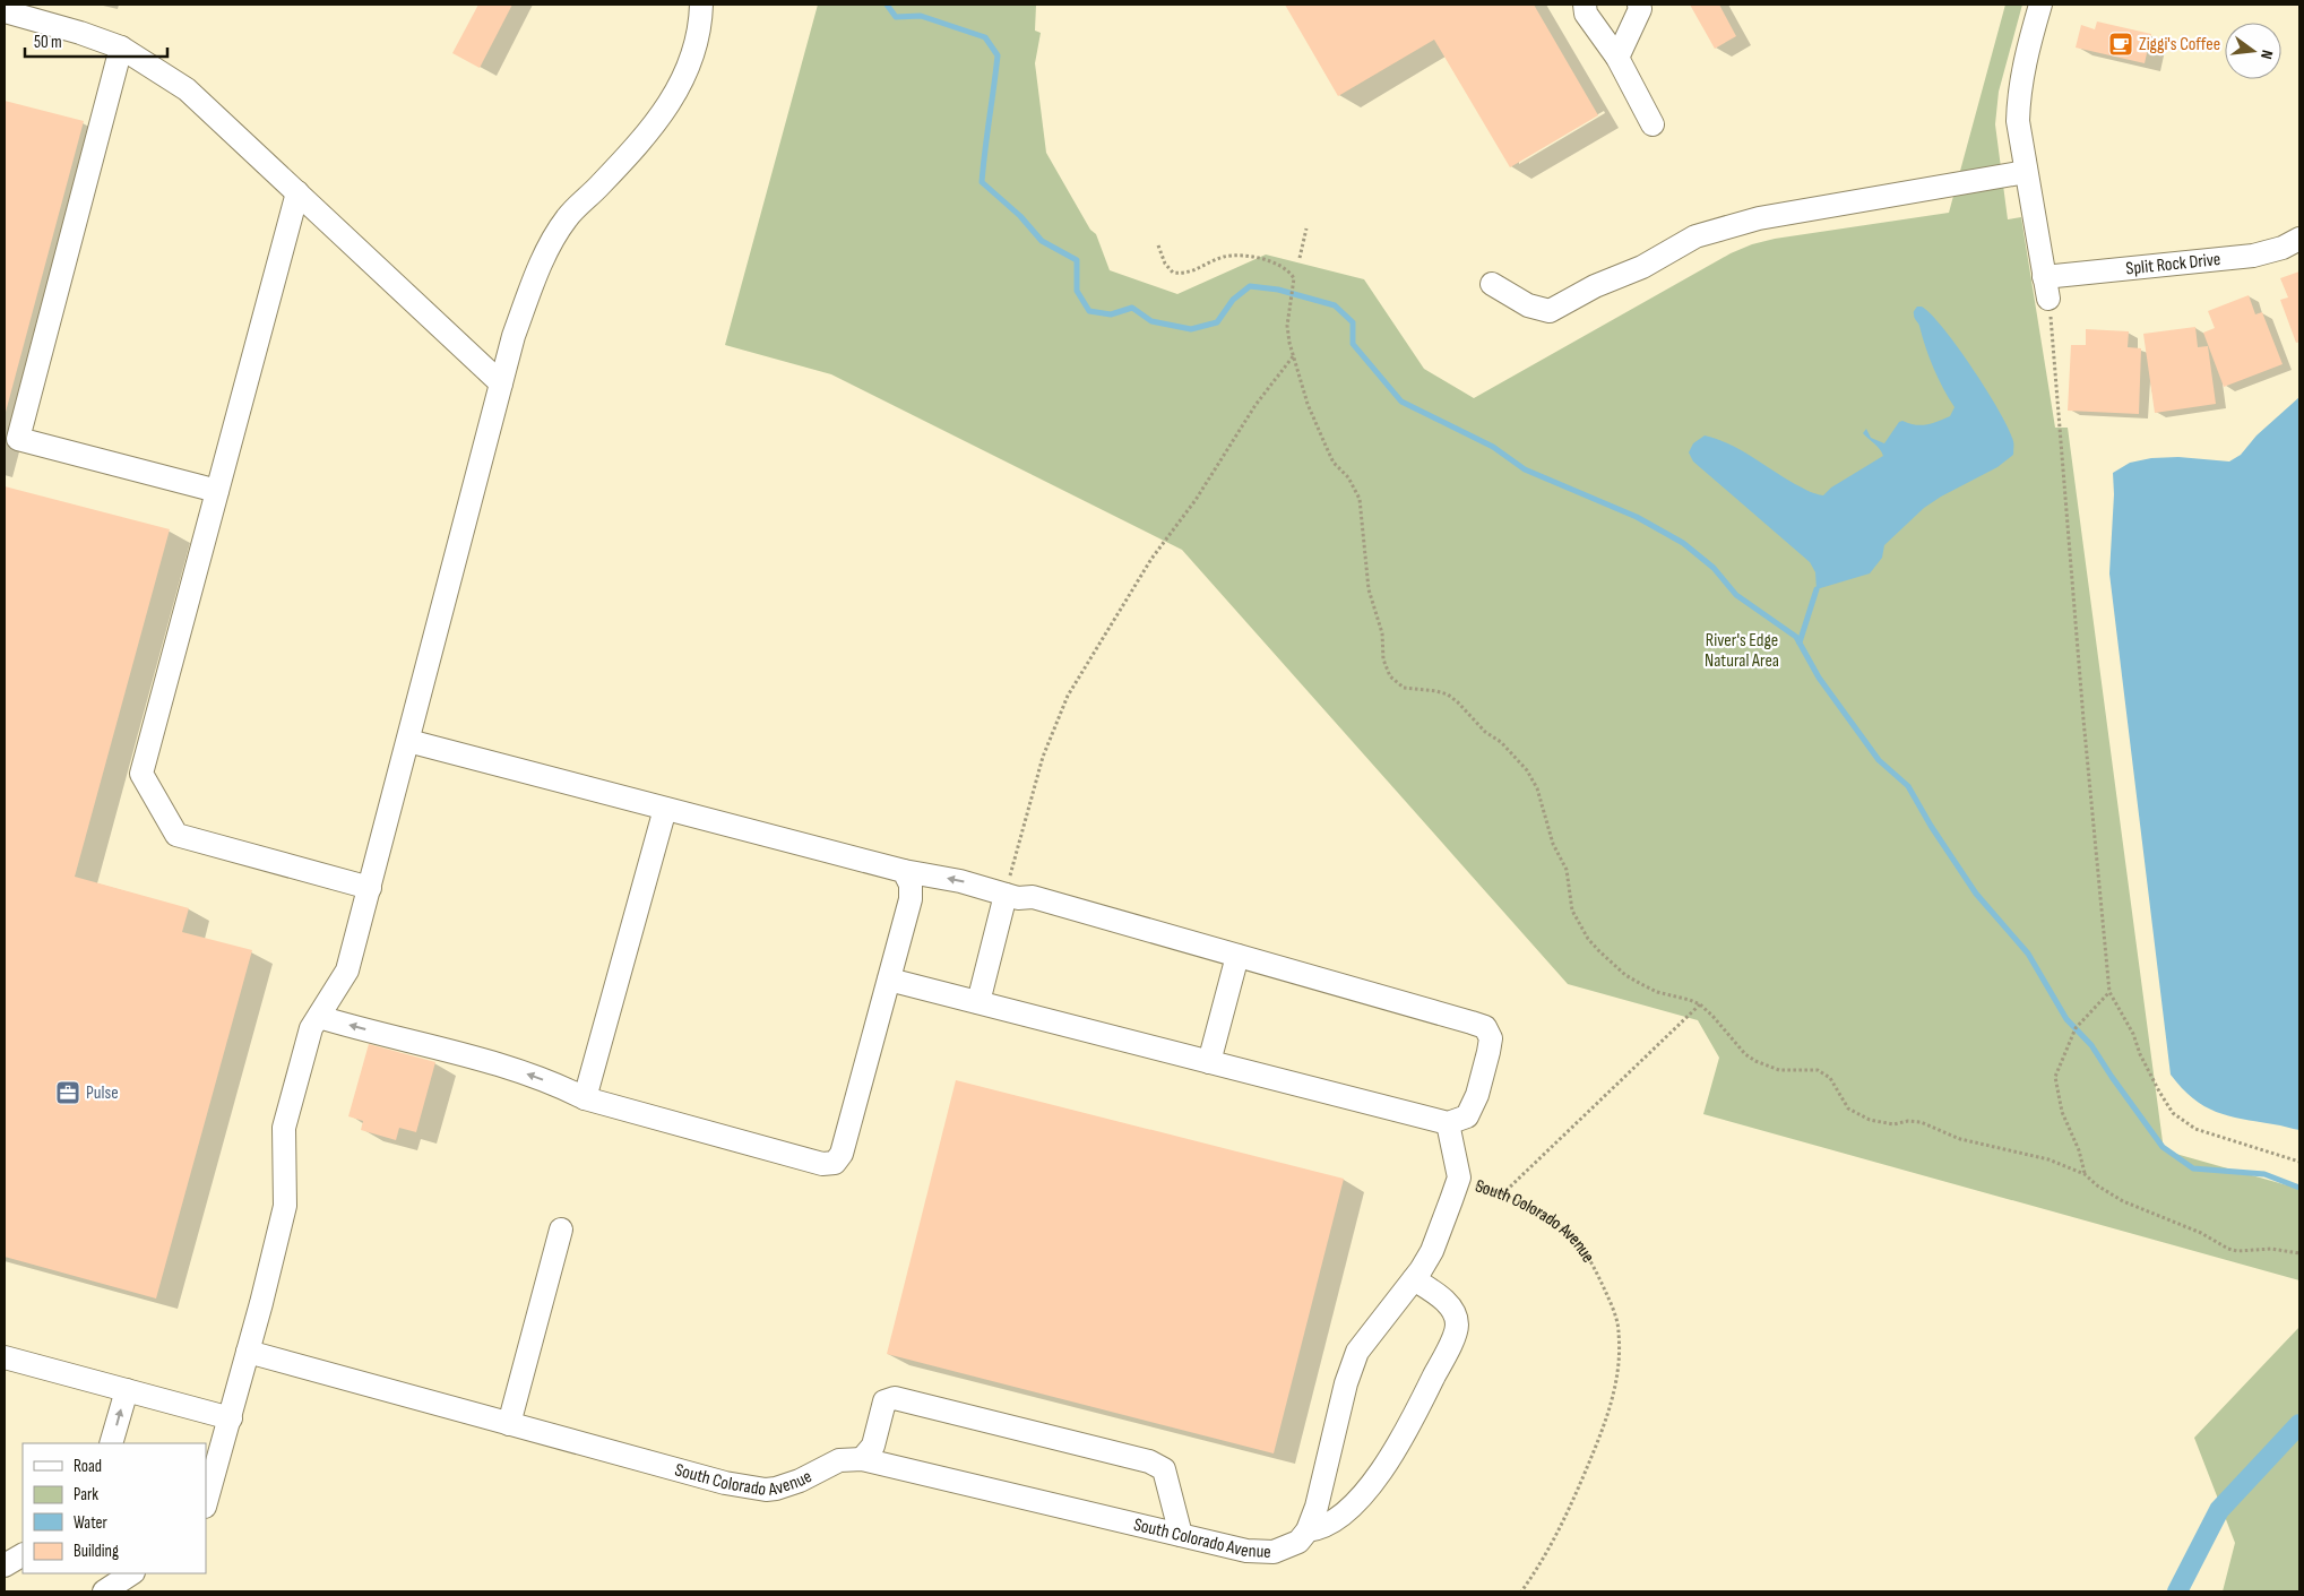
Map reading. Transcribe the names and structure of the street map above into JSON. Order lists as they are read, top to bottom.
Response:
{
  "streets": {
    "street": ["Split Rock Drive", "South Colorado Avenue"]
  },
  "parks": ["River's Edge Natural Area"],
  "places": {
    "cafe": ["Ziggi's Coffee"],
    "office": ["Pulse"]
  },
  "legend": [
    "Road",
    "Park",
    "Water",
    "Building"
  ],
  "scale_bar": "50 m",
  "north": "right"
}
